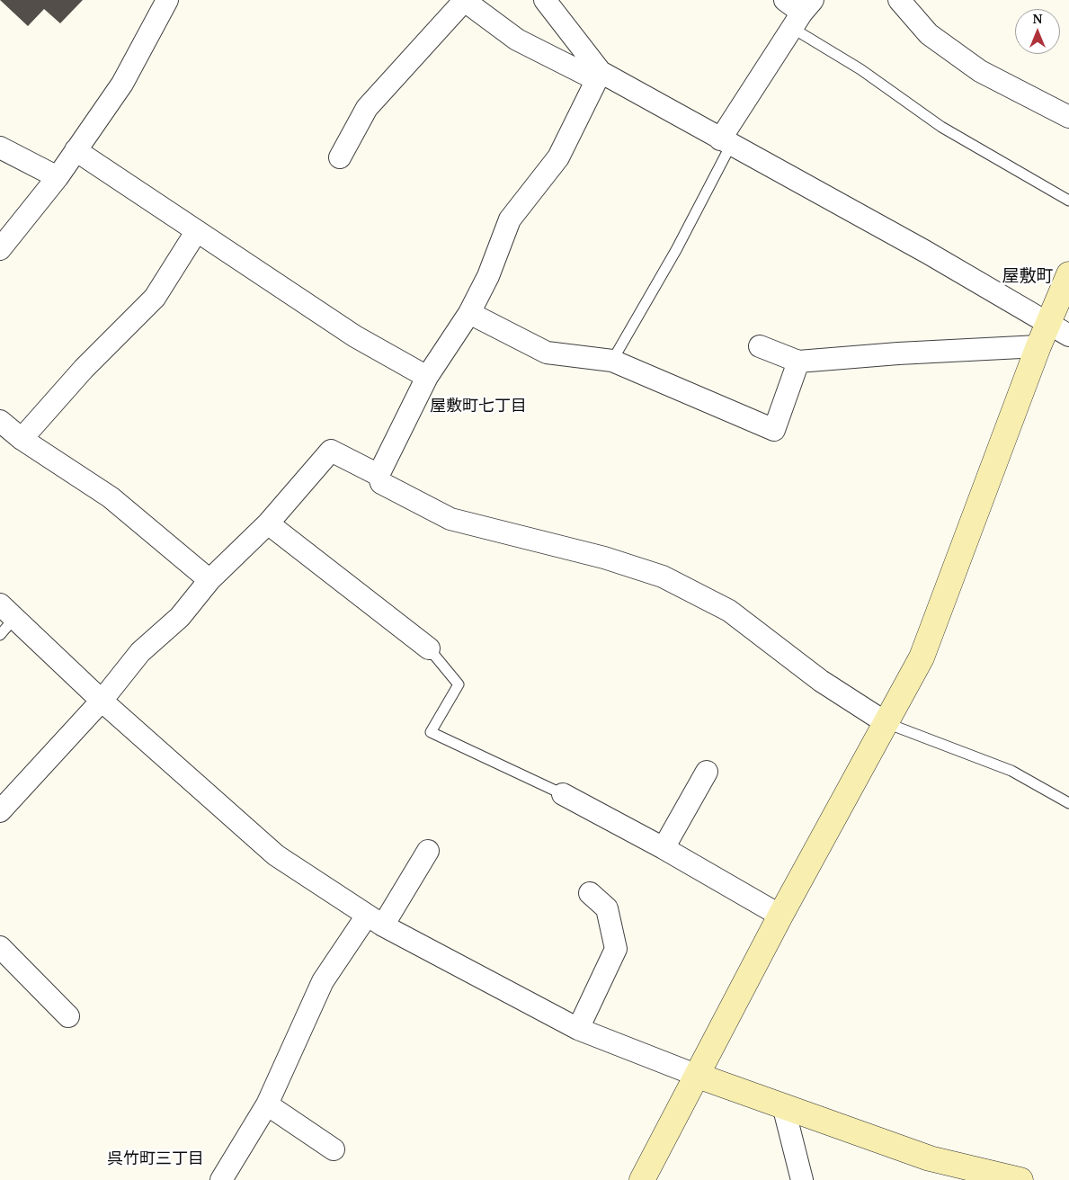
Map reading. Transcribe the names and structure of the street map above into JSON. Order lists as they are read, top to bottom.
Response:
{
  "districts": ["屋敷町", "屋敷町七丁目", "呉竹町三丁目"],
  "north": "top"
}
